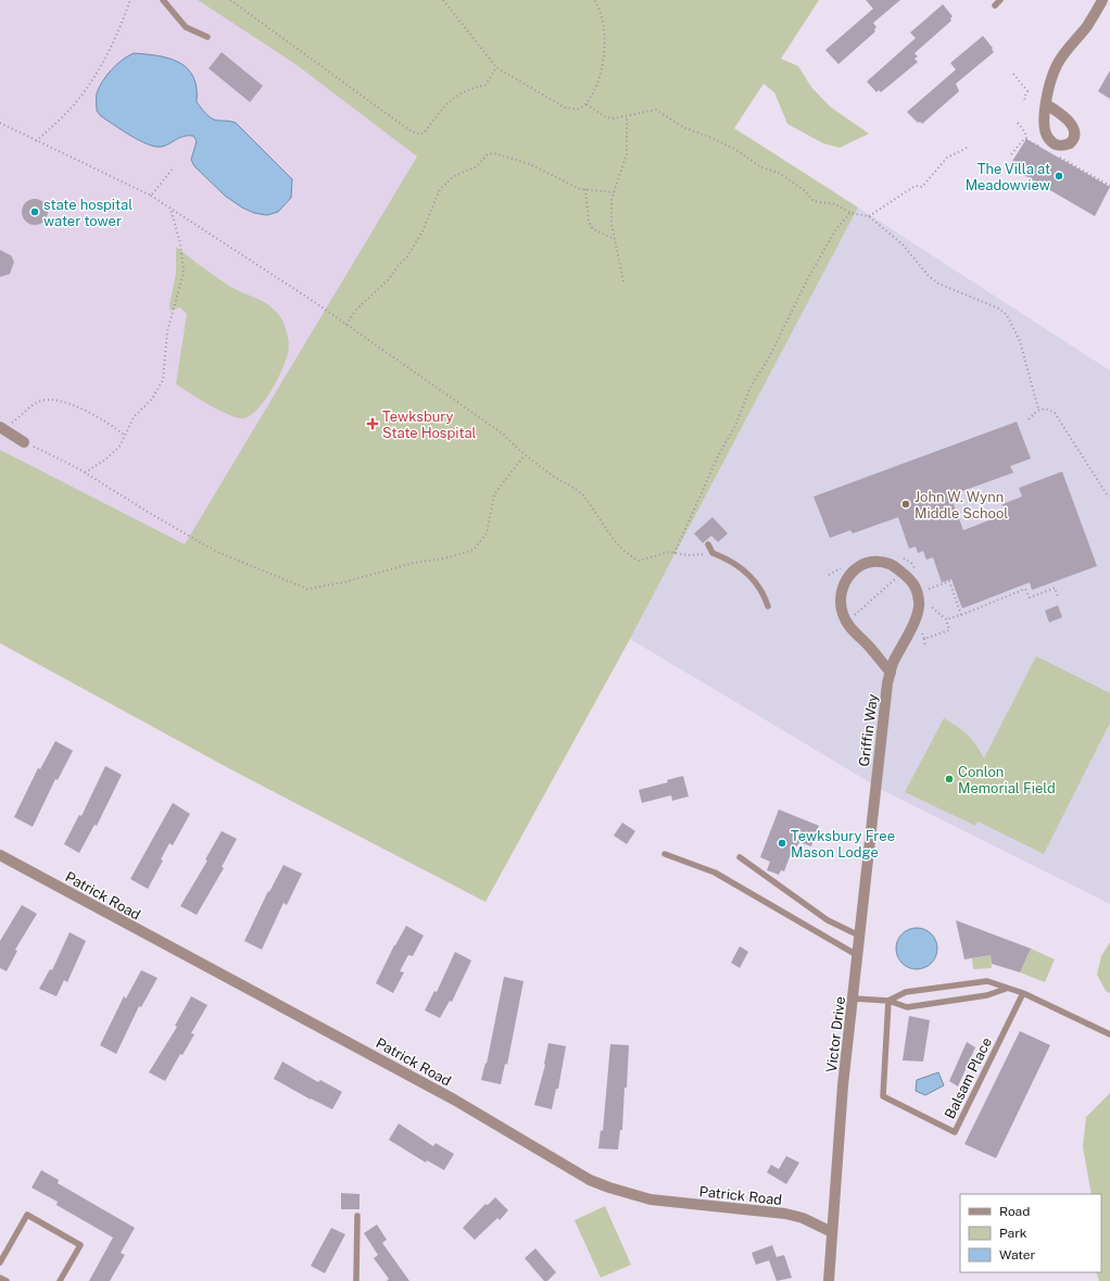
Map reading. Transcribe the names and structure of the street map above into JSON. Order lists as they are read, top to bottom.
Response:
{
  "streets": {
    "street": ["Griffin Way", "Patrick Road", "Victor Drive"],
    "lane": ["Balsam Place"]
  },
  "crossings": [
    ["Griffin Way", "Victor Drive"],
    ["Patrick Road", "Victor Drive"]
  ],
  "places": {
    "other": [
      "The Villa at Meadowview",
      "state hospital water tower",
      "John W. Wynn Middle School",
      "Conlon Memorial Field",
      "Tewksbury Free Mason Lodge"
    ],
    "health": ["Tewksbury State Hospital"]
  },
  "legend": ["Road", "Park", "Water"]
}
